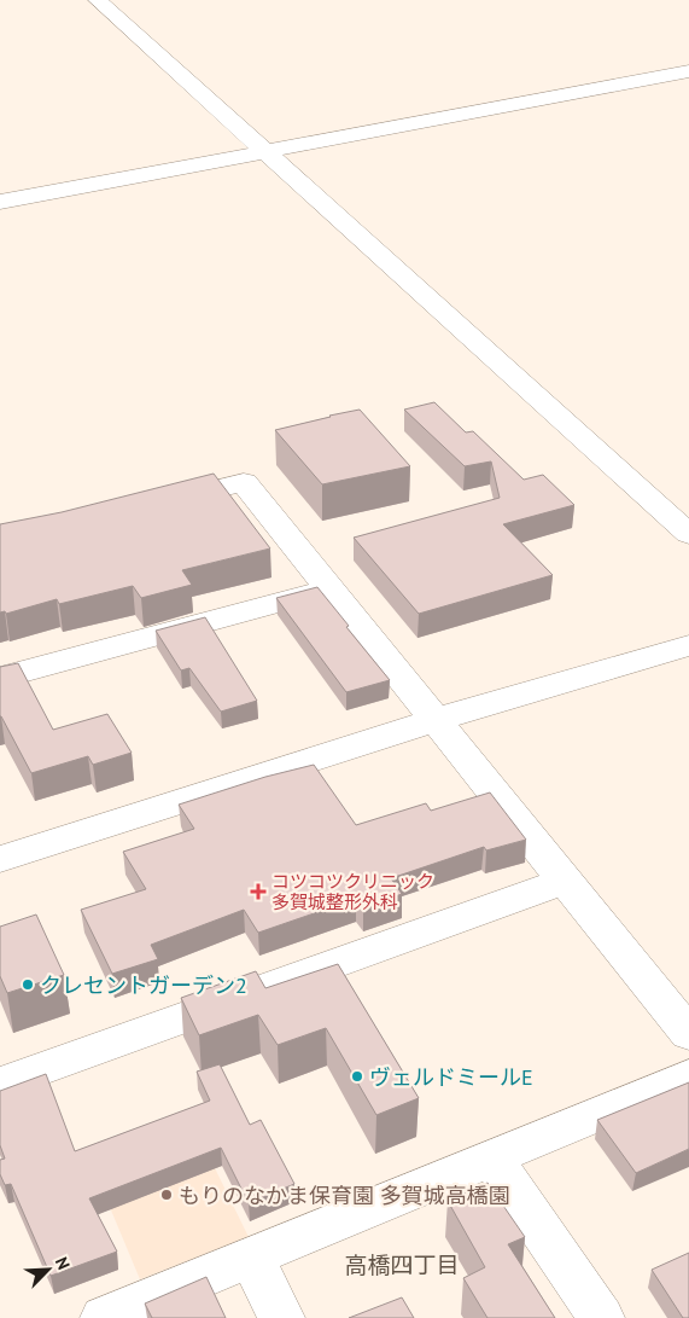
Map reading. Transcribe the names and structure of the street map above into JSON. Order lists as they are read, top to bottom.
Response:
{
  "districts": ["高橋四丁目"],
  "places": {
    "health": ["コツコツクリニック 多賀城整形外科"],
    "other": ["クレセントガーデン2", "ヴェルドミールE", "もりのなかま保育園 多賀城高橋園"]
  },
  "north": "top right"
}
